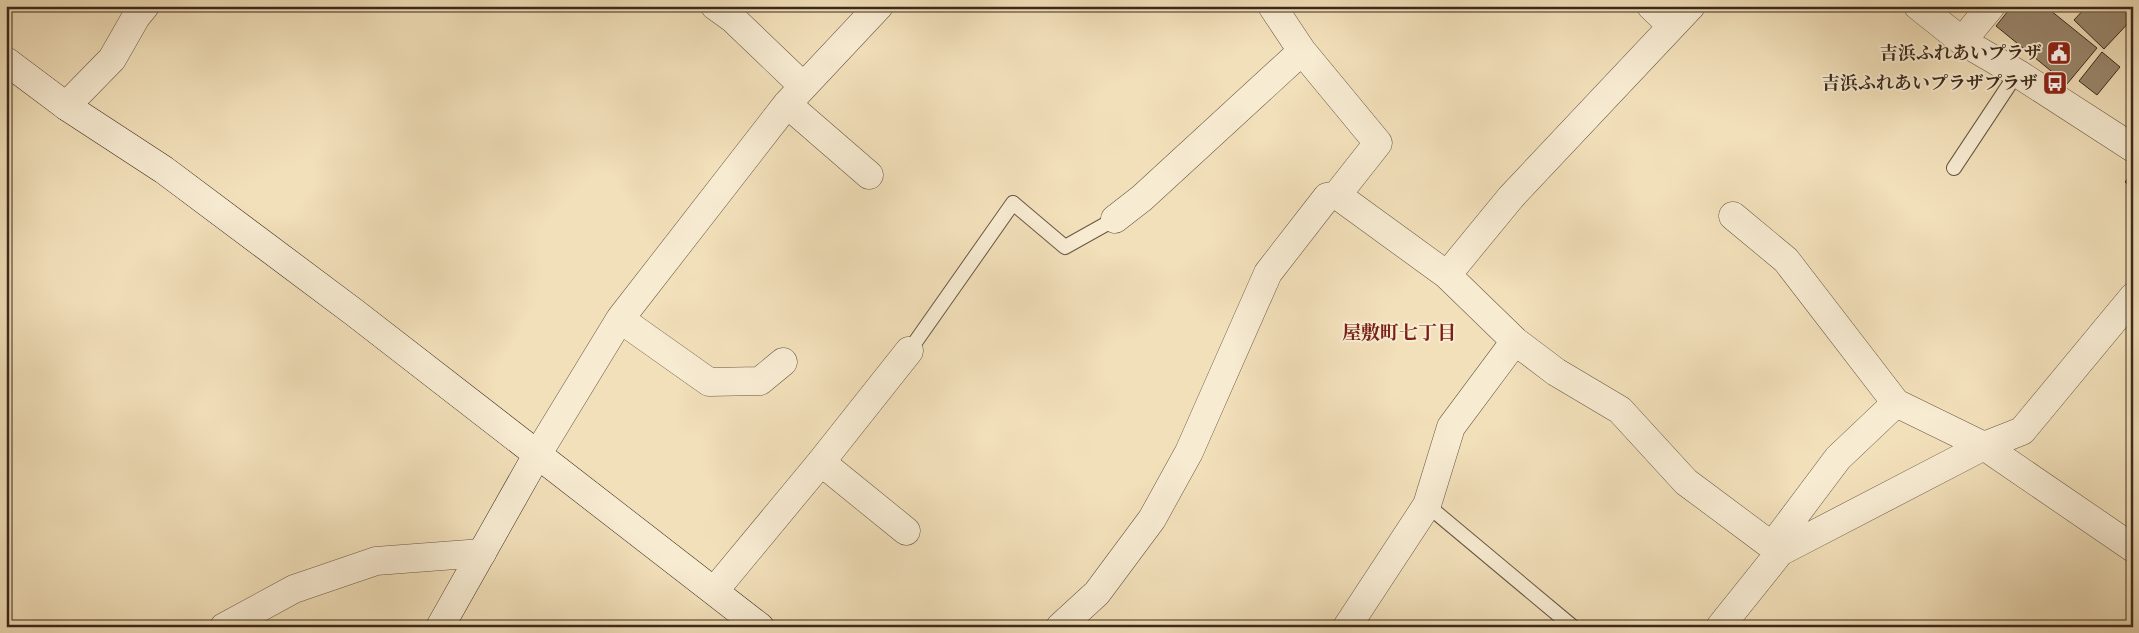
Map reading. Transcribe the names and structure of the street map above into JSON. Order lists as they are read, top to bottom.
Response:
{
  "districts": ["屋敷町七丁目"],
  "places": {
    "public building": ["吉浜ふれあいプラザ"],
    "bus stop": ["吉浜ふれあいプラザプラザ"]
  }
}
